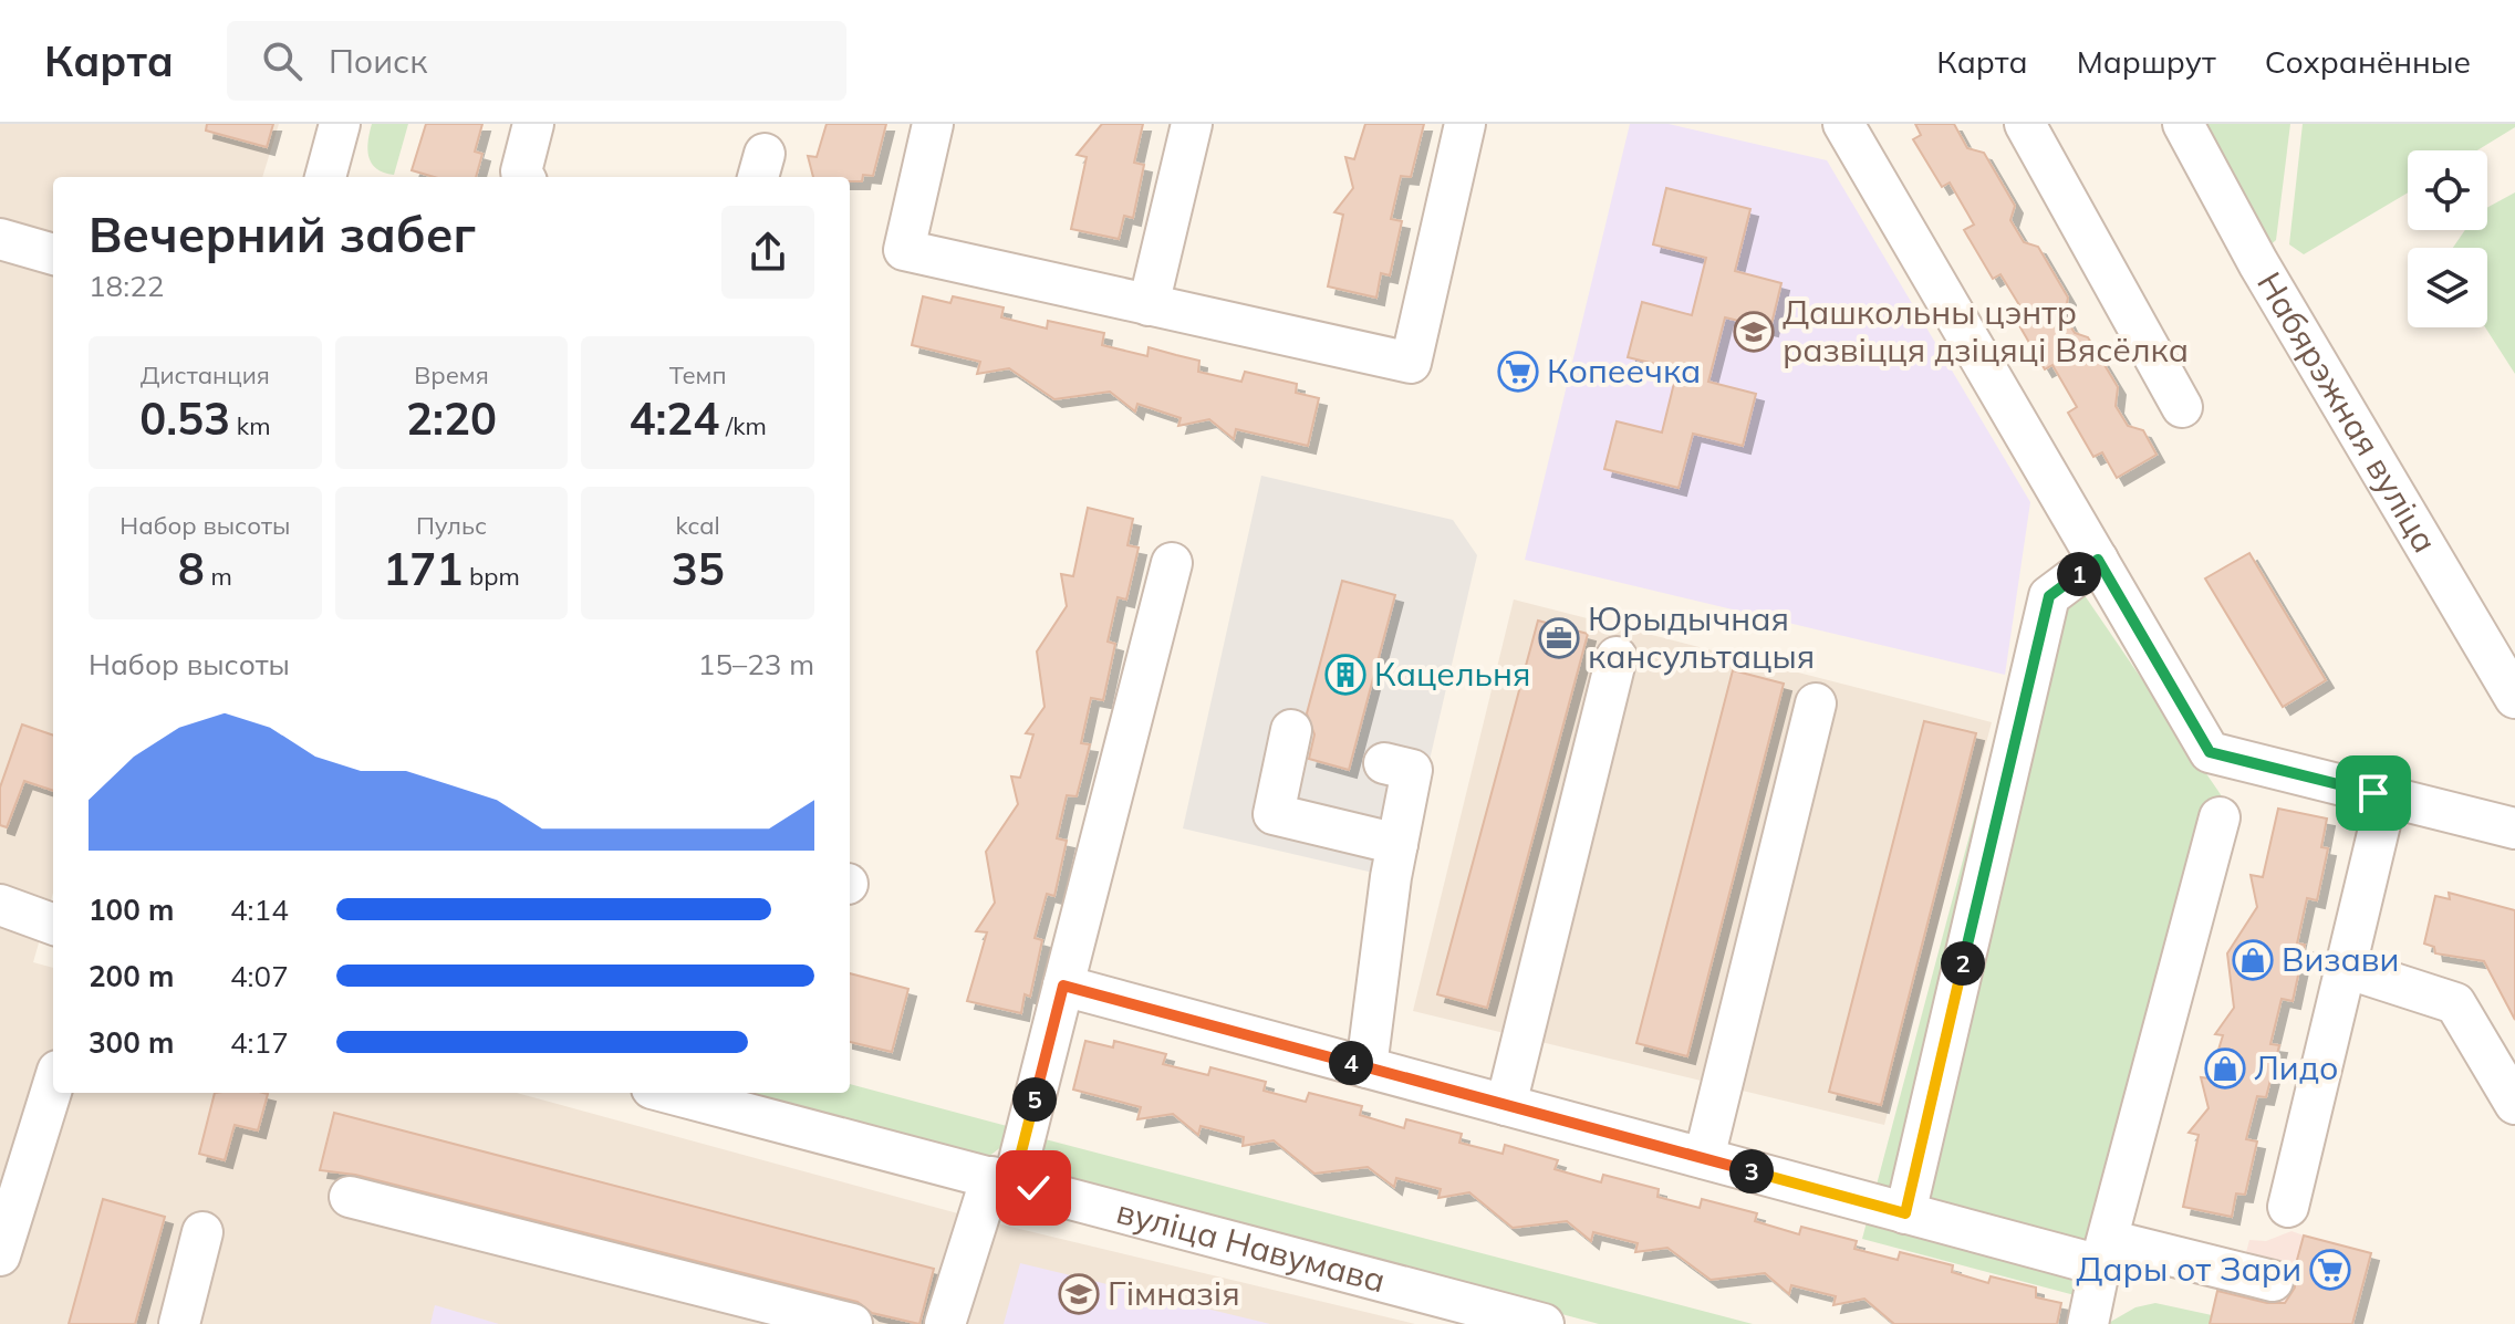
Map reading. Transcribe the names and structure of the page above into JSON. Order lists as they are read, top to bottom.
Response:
{
  "streets": {
    "street": ["Набярэжная вуліца", "вуліца Навумава"]
  },
  "places": {
    "school or university": ["Дашкольны цэнтр развіцця дзіцяці Вясёлка", "Гімназія"],
    "supermarket": ["Копеечка", "Дары от Зари"],
    "office": ["Юрыдычная кансультацыя"],
    "building": ["Кацельня"],
    "shop": ["Визави", "Лидо"]
  },
  "page": {
    "header": "Карта",
    "search": "Поиск",
    "nav": ["Карта", "Маршрут", "Сохранённые"],
    "heading": ["Вечерний забег", "18:22"],
    "stats": [
      ["Дистанция", "0.53 km"],
      ["Время", "2:20"],
      ["Темп", "4:24 /km"],
      ["Набор высоты", "8 m"],
      ["Пульс", "171 bpm"],
      ["kcal", "35"]
    ],
    "pins": [
      "1",
      "2",
      "4",
      "5",
      "3"
    ],
    "chart": ["Набор высоты", "15–23 m"],
    "list": [
      {
        "name": "100 m",
        "note": "4:14"
      },
      {
        "name": "200 m",
        "note": "4:07"
      },
      {
        "name": "300 m",
        "note": "4:17"
      }
    ]
  }
}
